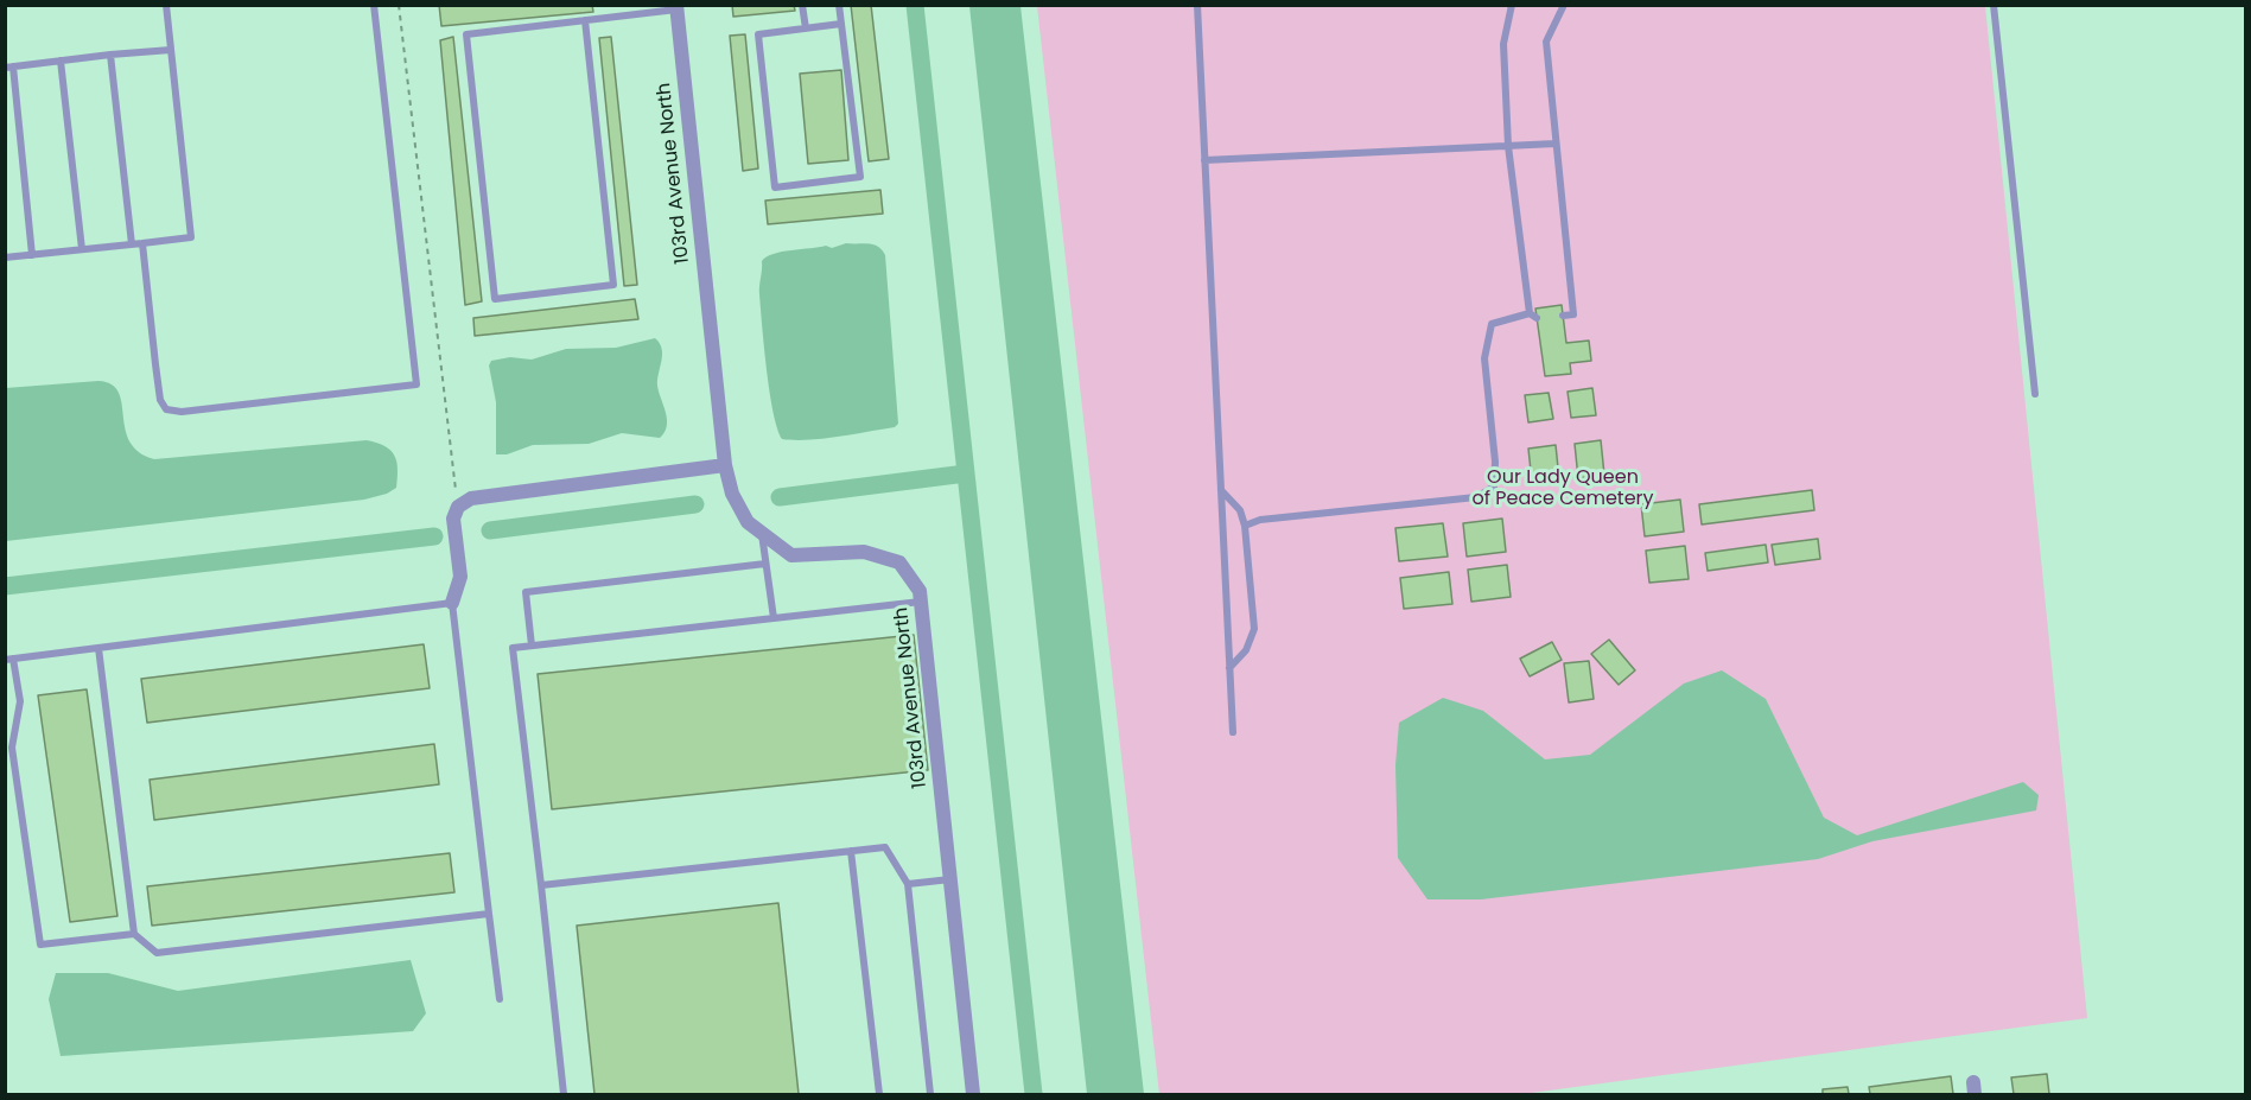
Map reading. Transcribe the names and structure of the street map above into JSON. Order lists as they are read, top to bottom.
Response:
{
  "streets": {
    "street": ["103rd Avenue North"]
  },
  "parks": ["Our Lady Queen of Peace Cemetery"]
}
